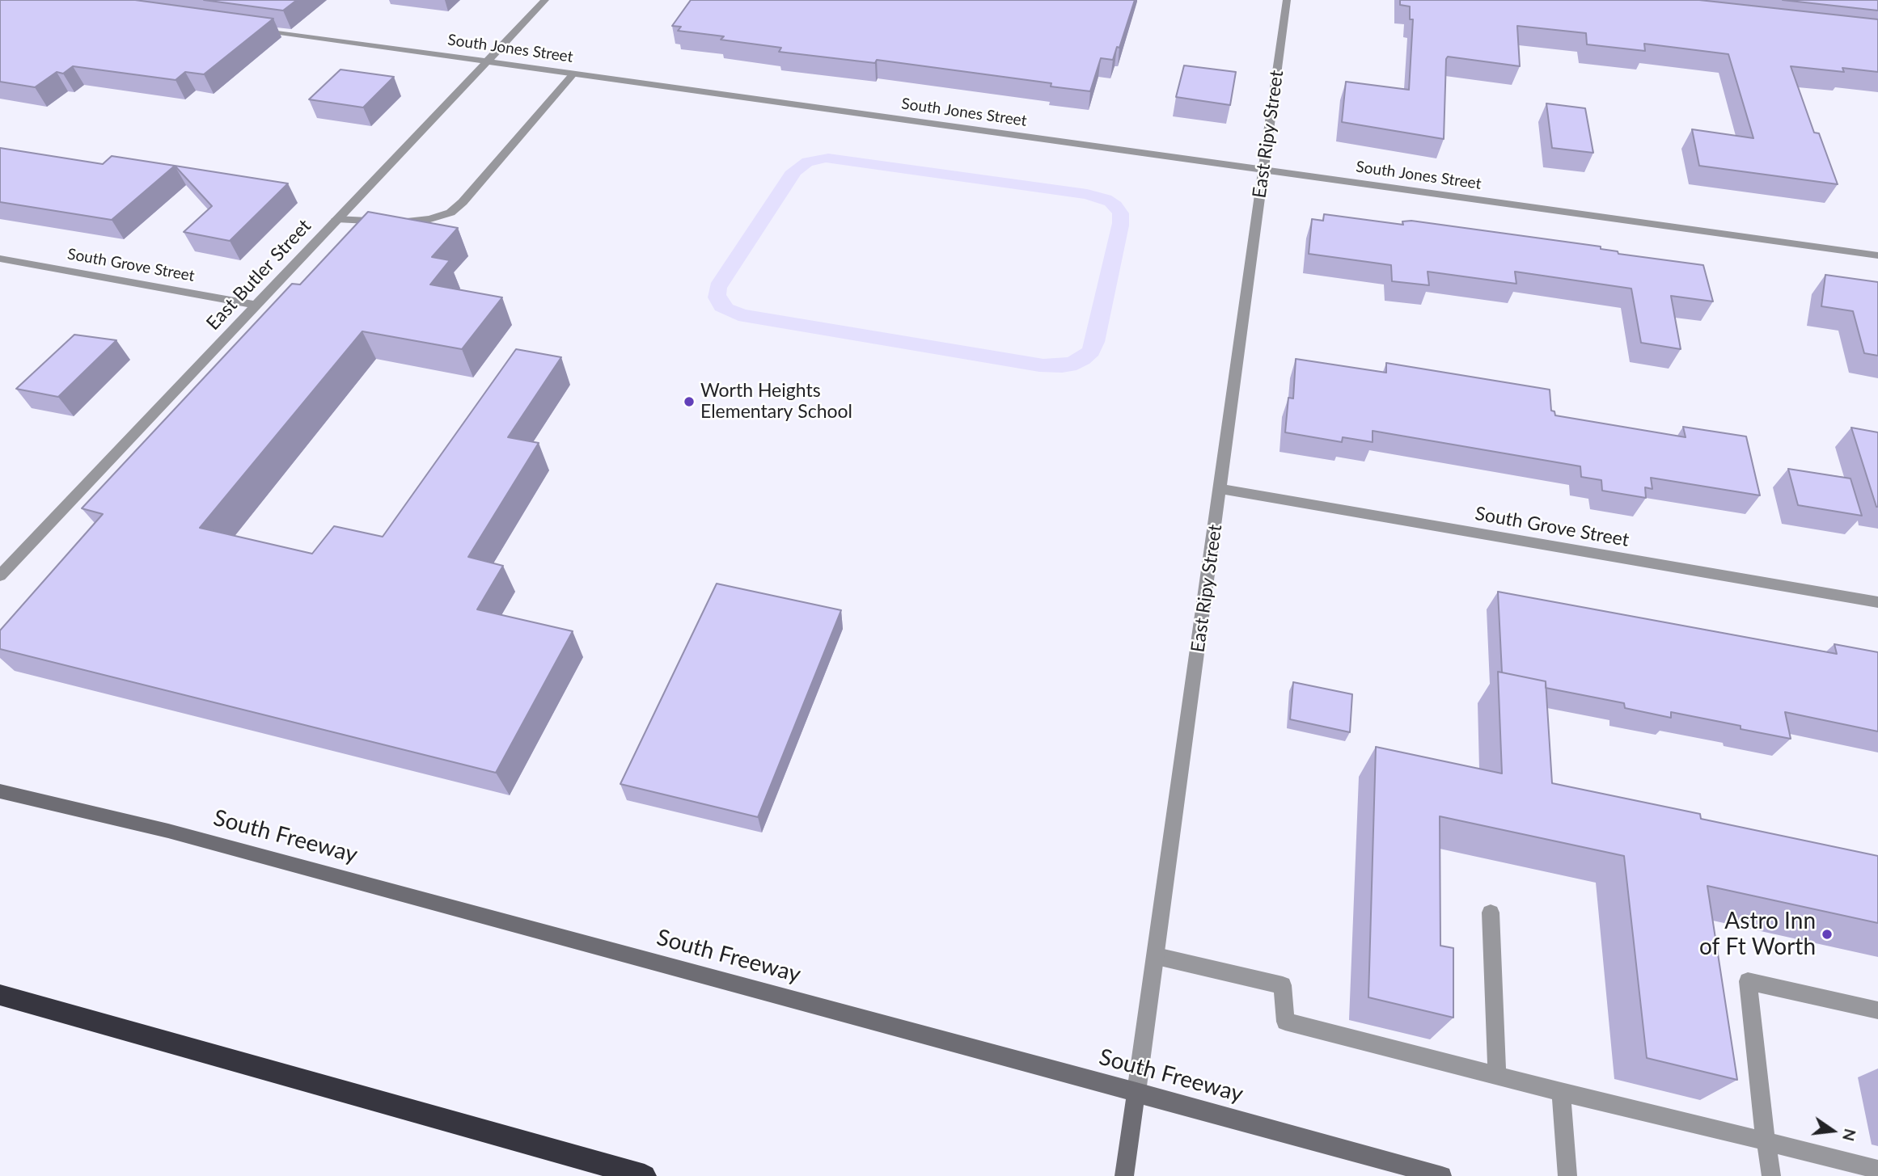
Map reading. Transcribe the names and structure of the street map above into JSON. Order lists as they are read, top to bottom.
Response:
{
  "streets": {
    "main road": ["East Ripy Street", "South Freeway"],
    "street": ["South Jones Street", "South Grove Street", "East Butler Street"]
  },
  "crossings": [
    ["South Jones Street", "East Ripy Street"],
    ["South Jones Street", "East Butler Street"],
    ["East Ripy Street", "South Grove Street"],
    ["East Ripy Street", "South Freeway"],
    ["South Grove Street", "East Butler Street"]
  ],
  "places": ["Worth Heights Elementary School", "Astro Inn of Ft Worth"],
  "north": "right"
}
